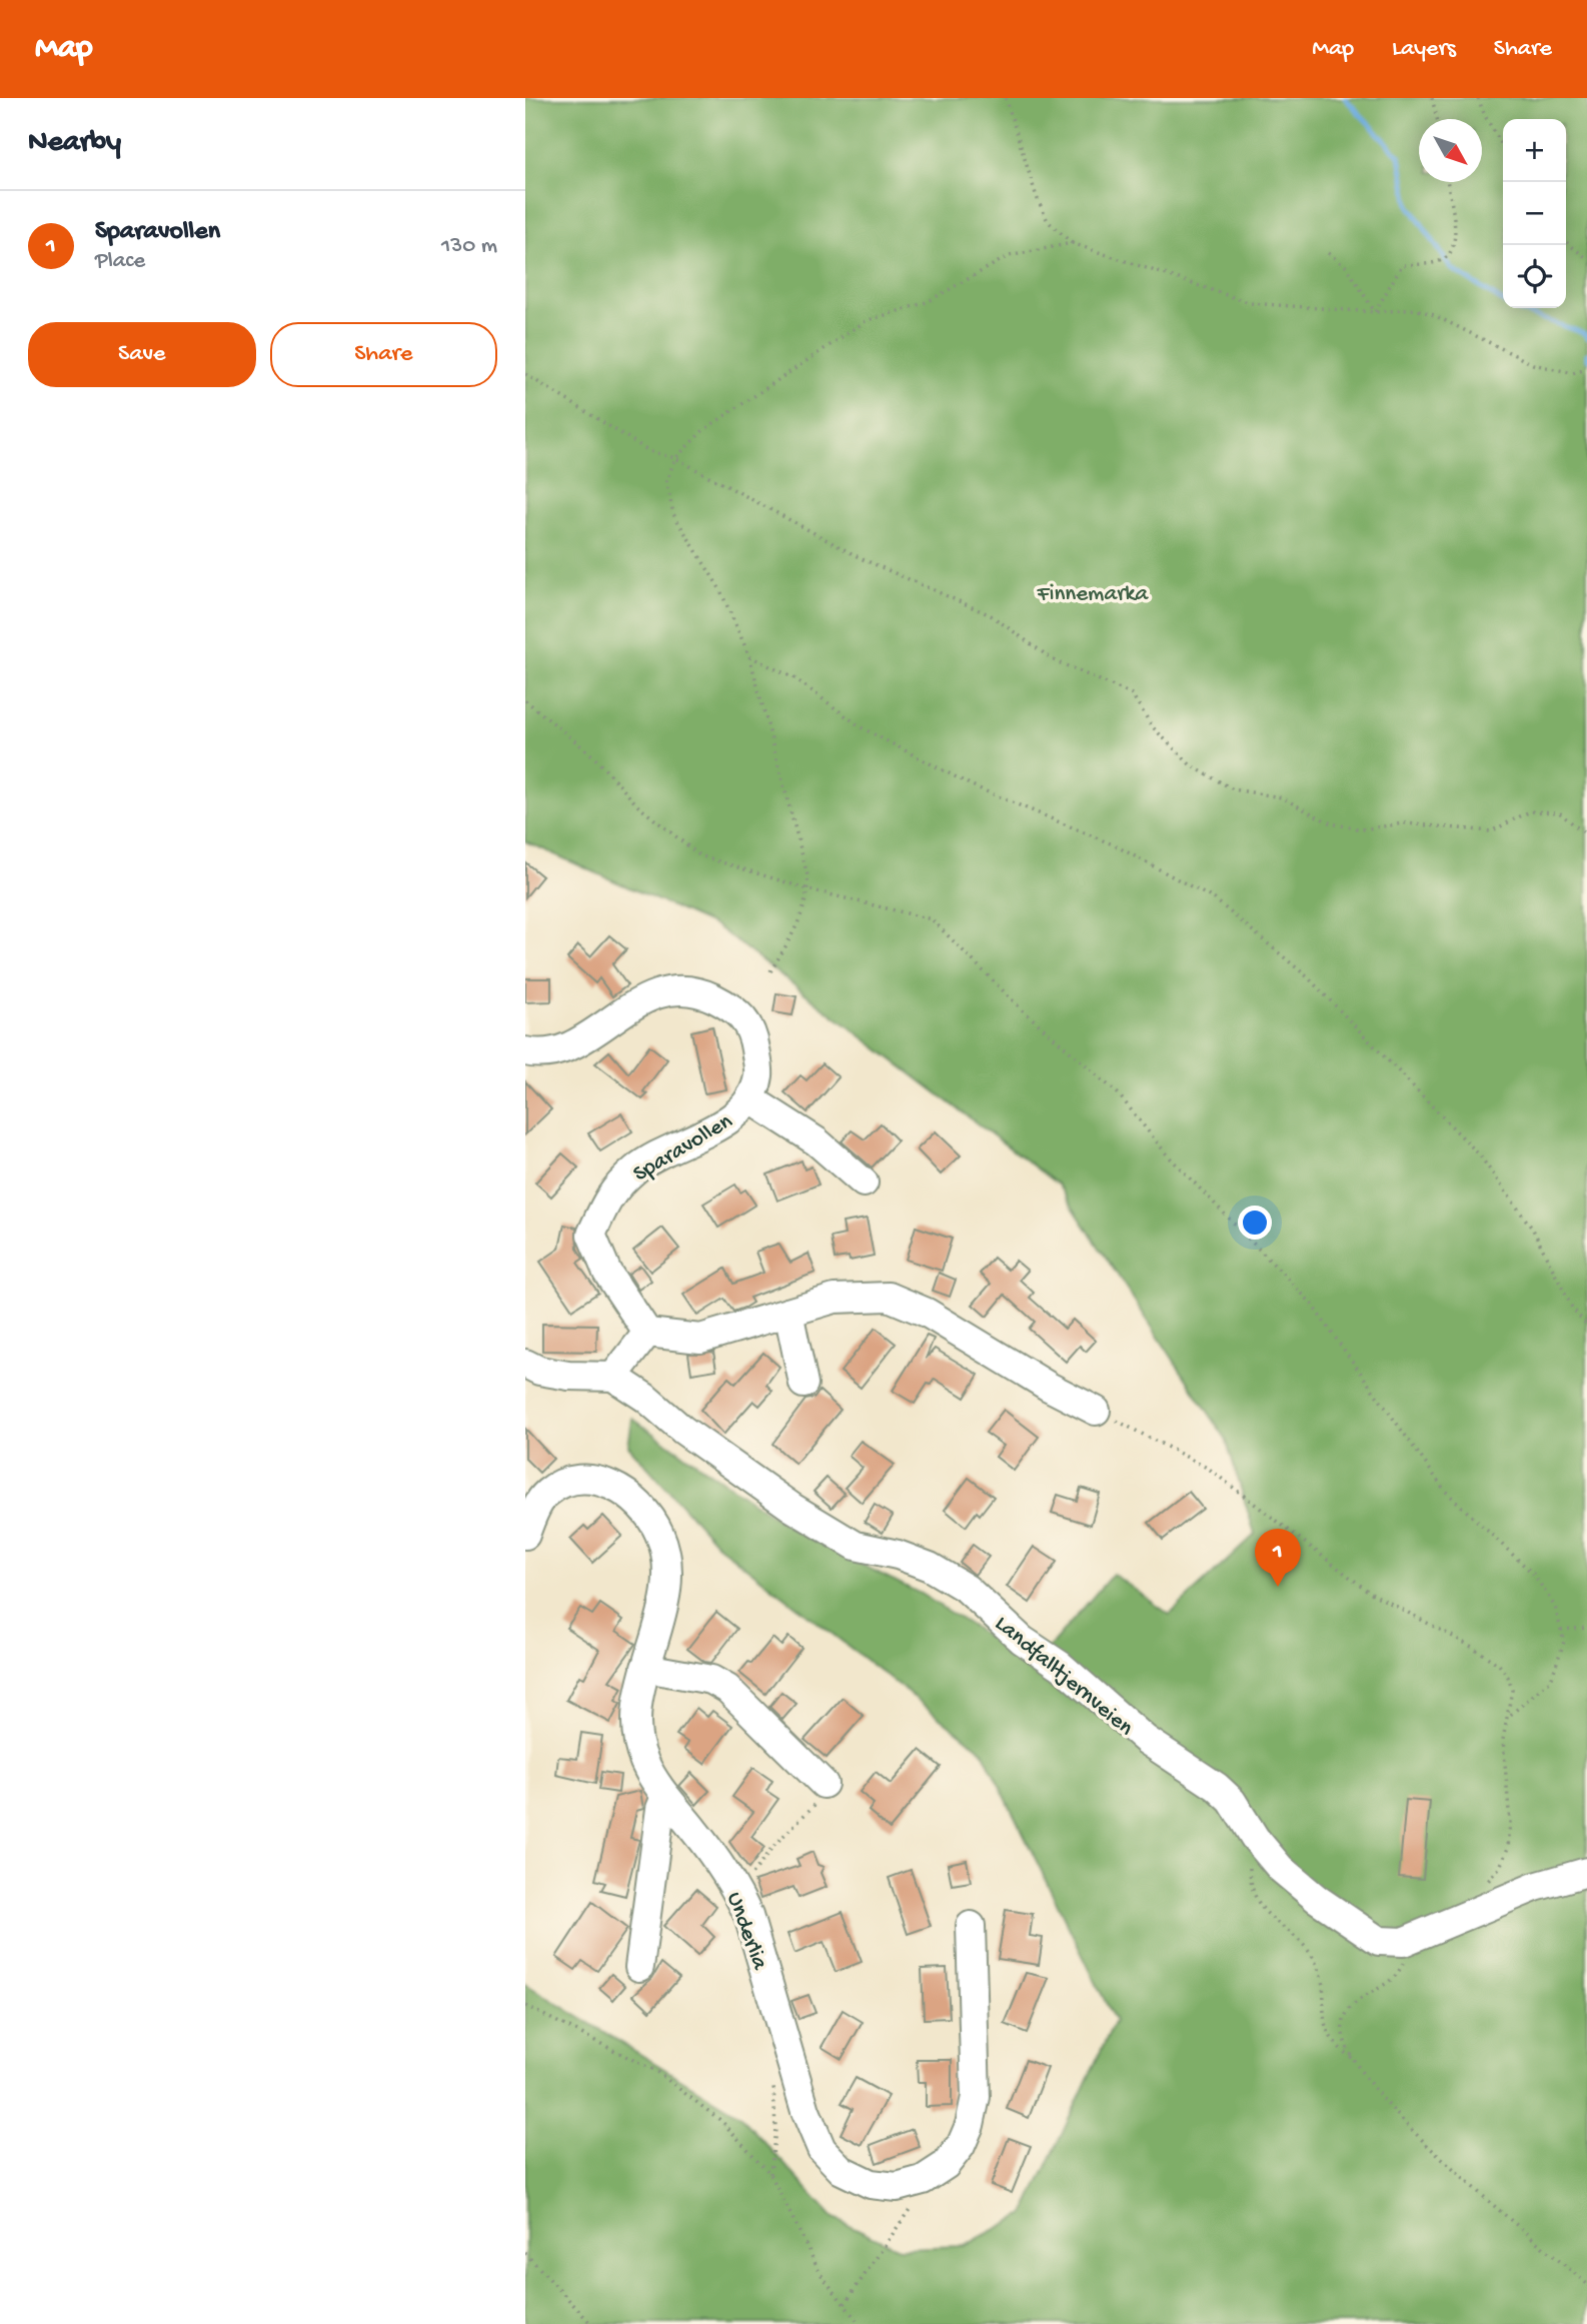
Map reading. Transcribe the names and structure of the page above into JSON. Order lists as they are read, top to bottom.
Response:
{
  "streets": {
    "street": ["Sparavollen", "Landfalltjernveien", "Underlia"]
  },
  "parks": ["Finnemarka"],
  "north": "bottom right",
  "page": {
    "header": "Map",
    "nav": ["Map", "Layers", "Share"],
    "heading": "Nearby",
    "map_buttons": ["+", "−"],
    "list": [
      {
        "mark": "1",
        "name": "Sparavollen",
        "note": "Place",
        "value": "130 m"
      }
    ],
    "buttons": ["Save", "Share"],
    "pins": "1"
  }
}
